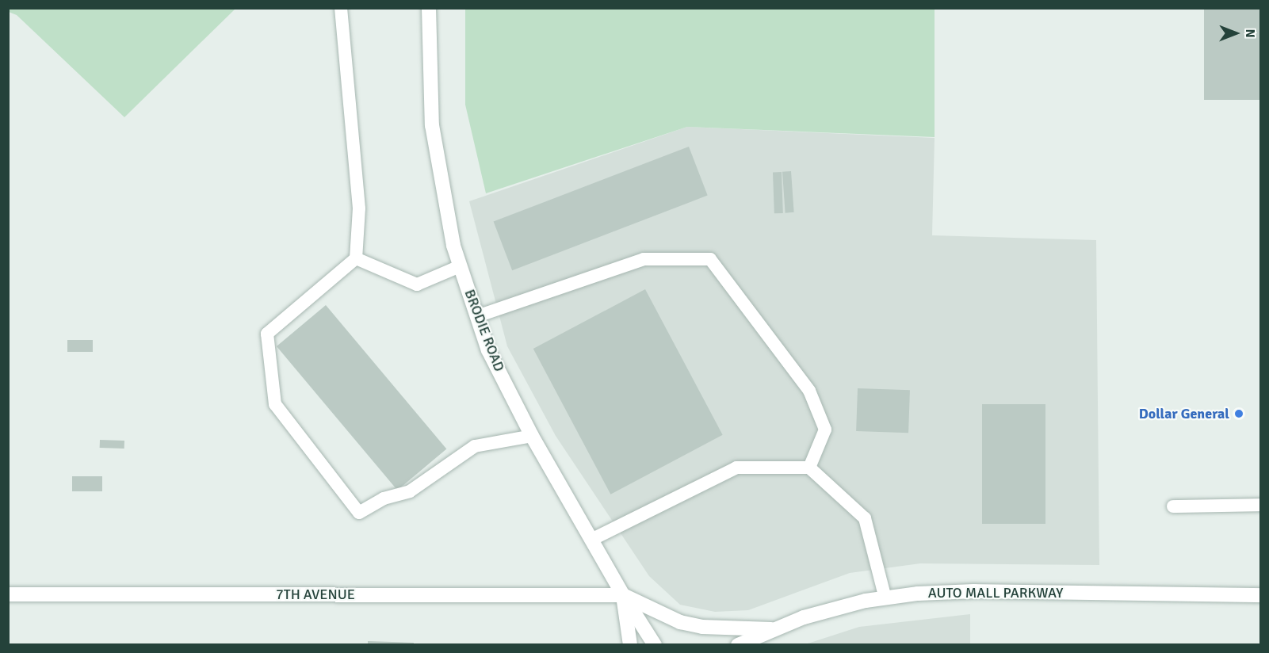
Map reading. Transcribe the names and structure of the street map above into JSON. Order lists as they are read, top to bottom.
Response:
{
  "streets": {
    "street": ["BRODIE ROAD", "AUTO MALL PARKWAY", "7TH AVENUE"]
  },
  "crossings": [
    ["BRODIE ROAD", "7TH AVENUE"]
  ],
  "places": ["Dollar General"],
  "north": "right"
}
